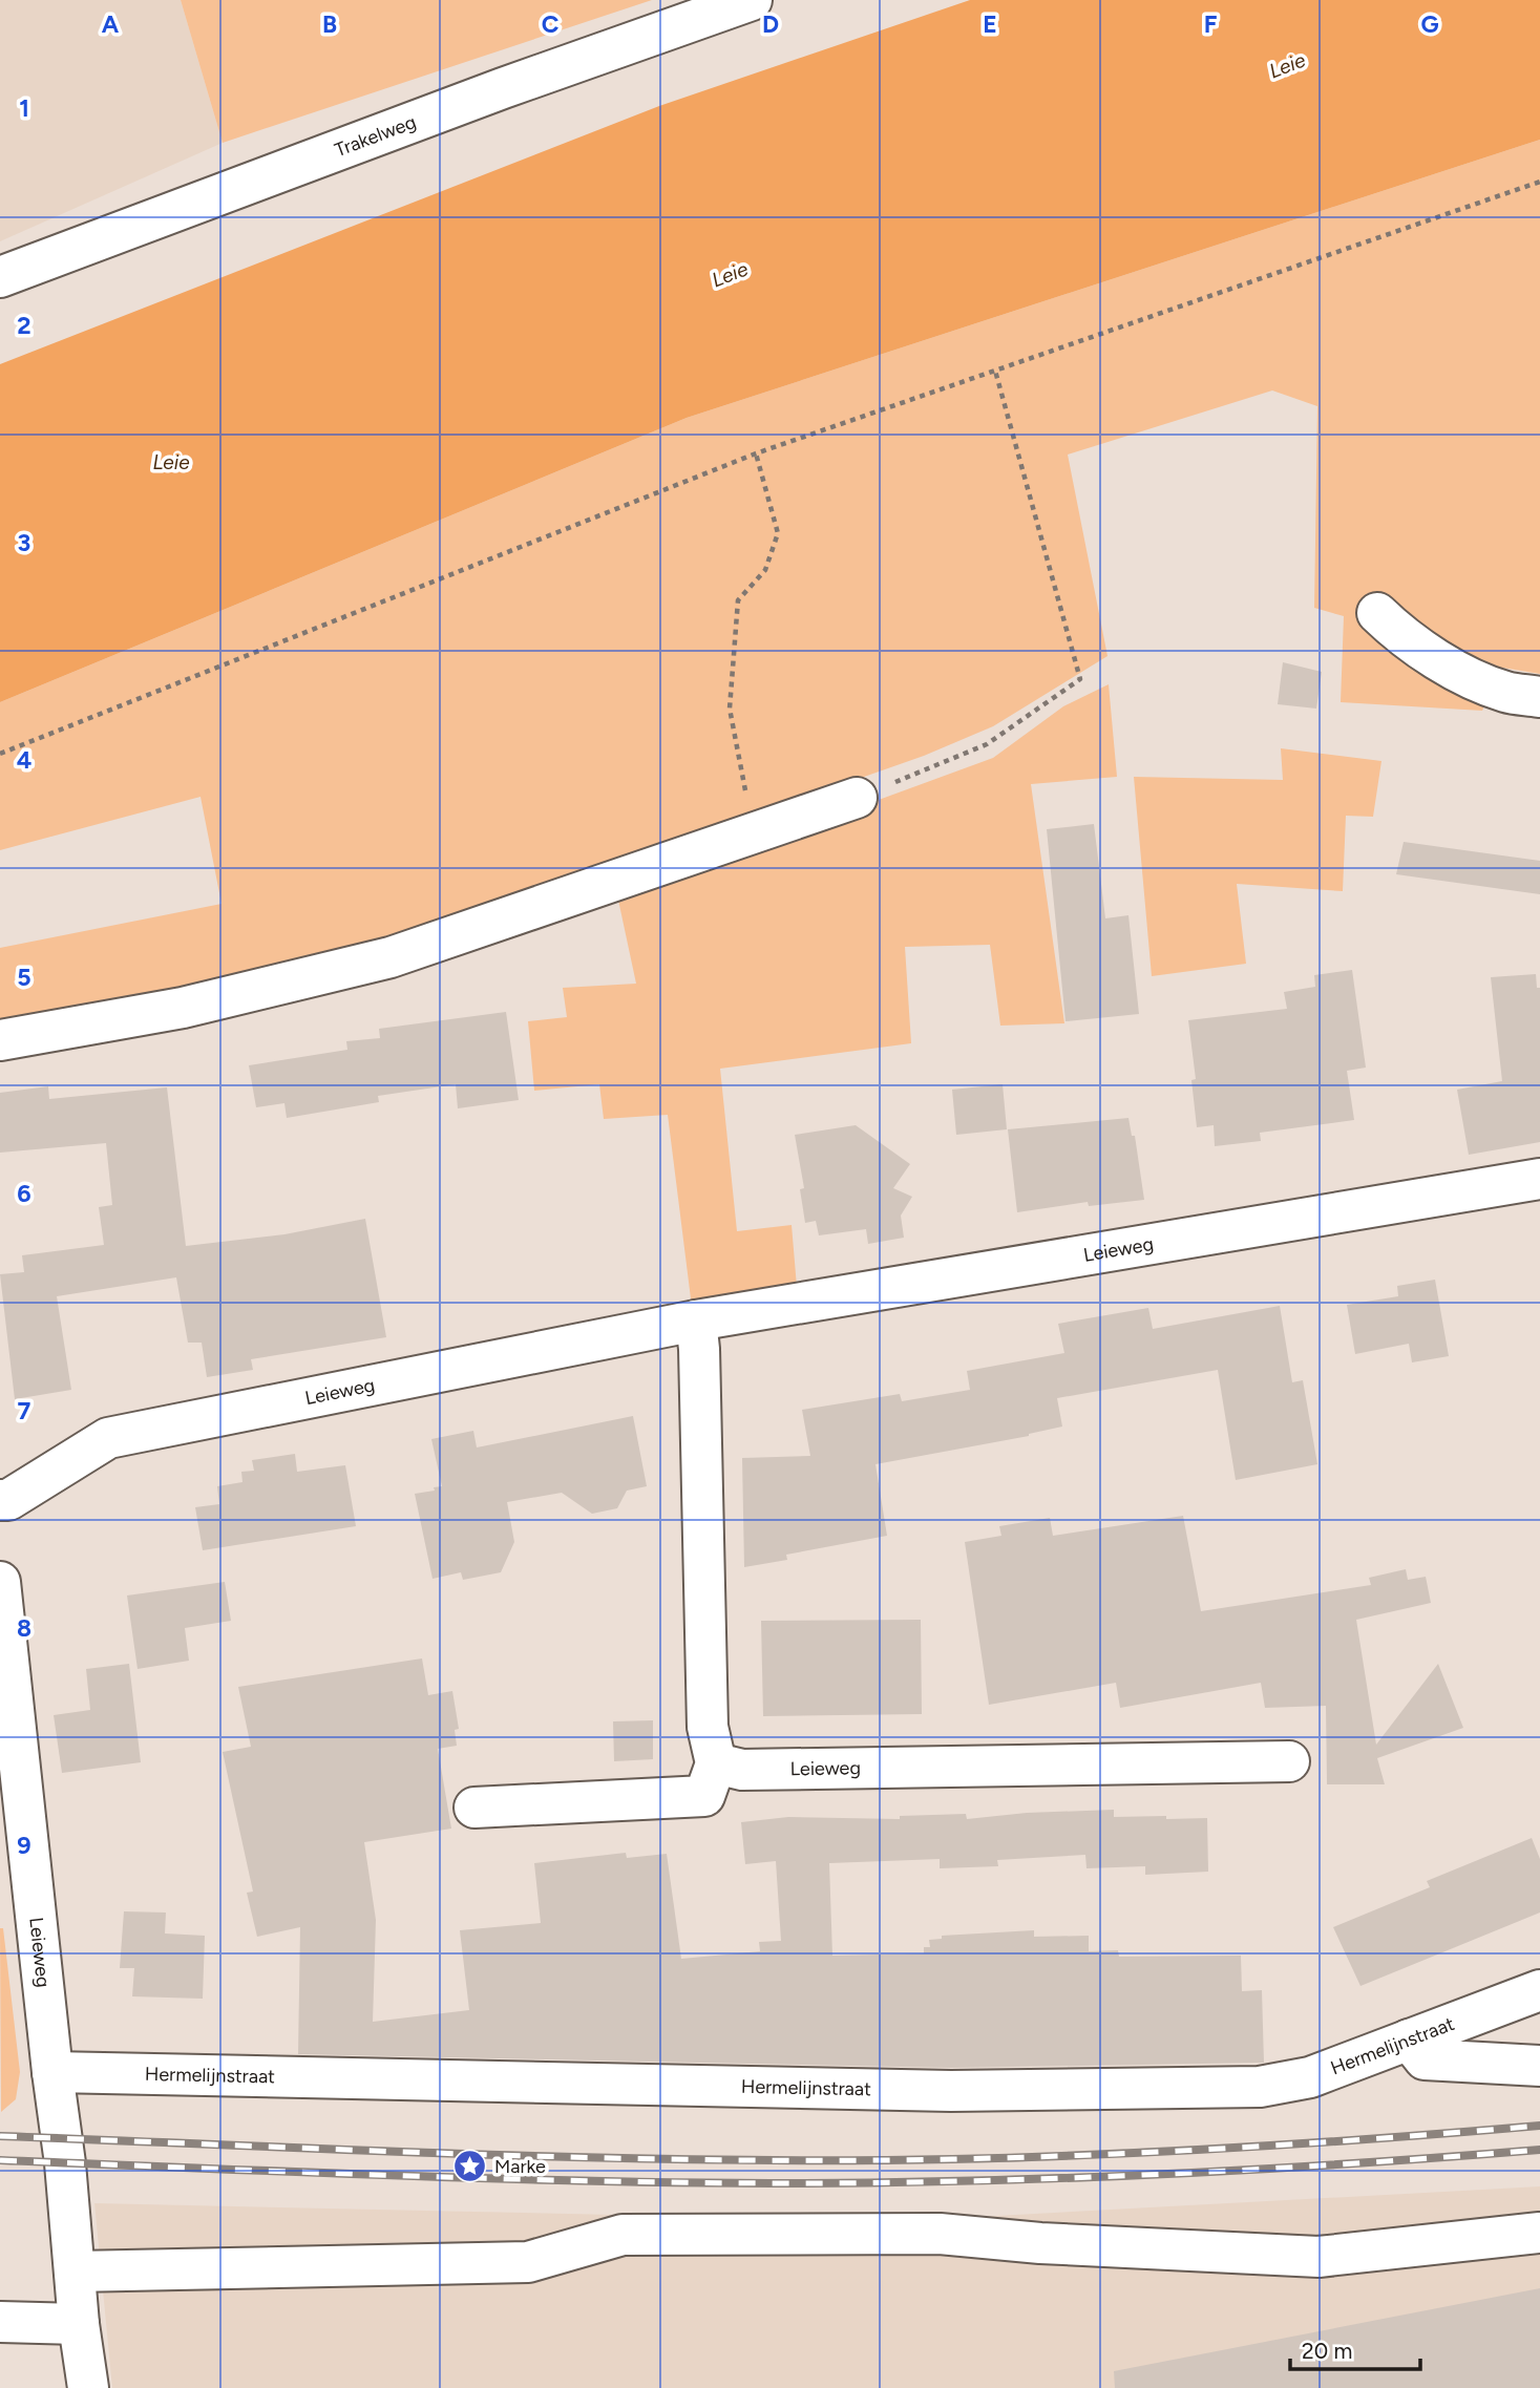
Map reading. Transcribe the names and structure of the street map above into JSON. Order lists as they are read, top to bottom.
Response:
{
  "streets": {
    "street": ["Trakelweg", "Leieweg", "Hermelijnstraat"]
  },
  "crossings": [
    ["Leieweg", "Hermelijnstraat"]
  ],
  "water": ["Leie"],
  "places": {
    "place": ["Marke"]
  },
  "scale_bar": "20 m",
  "grid": {
    "columns": [
      "A",
      "B",
      "C",
      "D",
      "E",
      "F",
      "G"
    ],
    "rows": [
      "1",
      "2",
      "3",
      "4",
      "5",
      "6",
      "7",
      "8",
      "9"
    ]
  }
}
